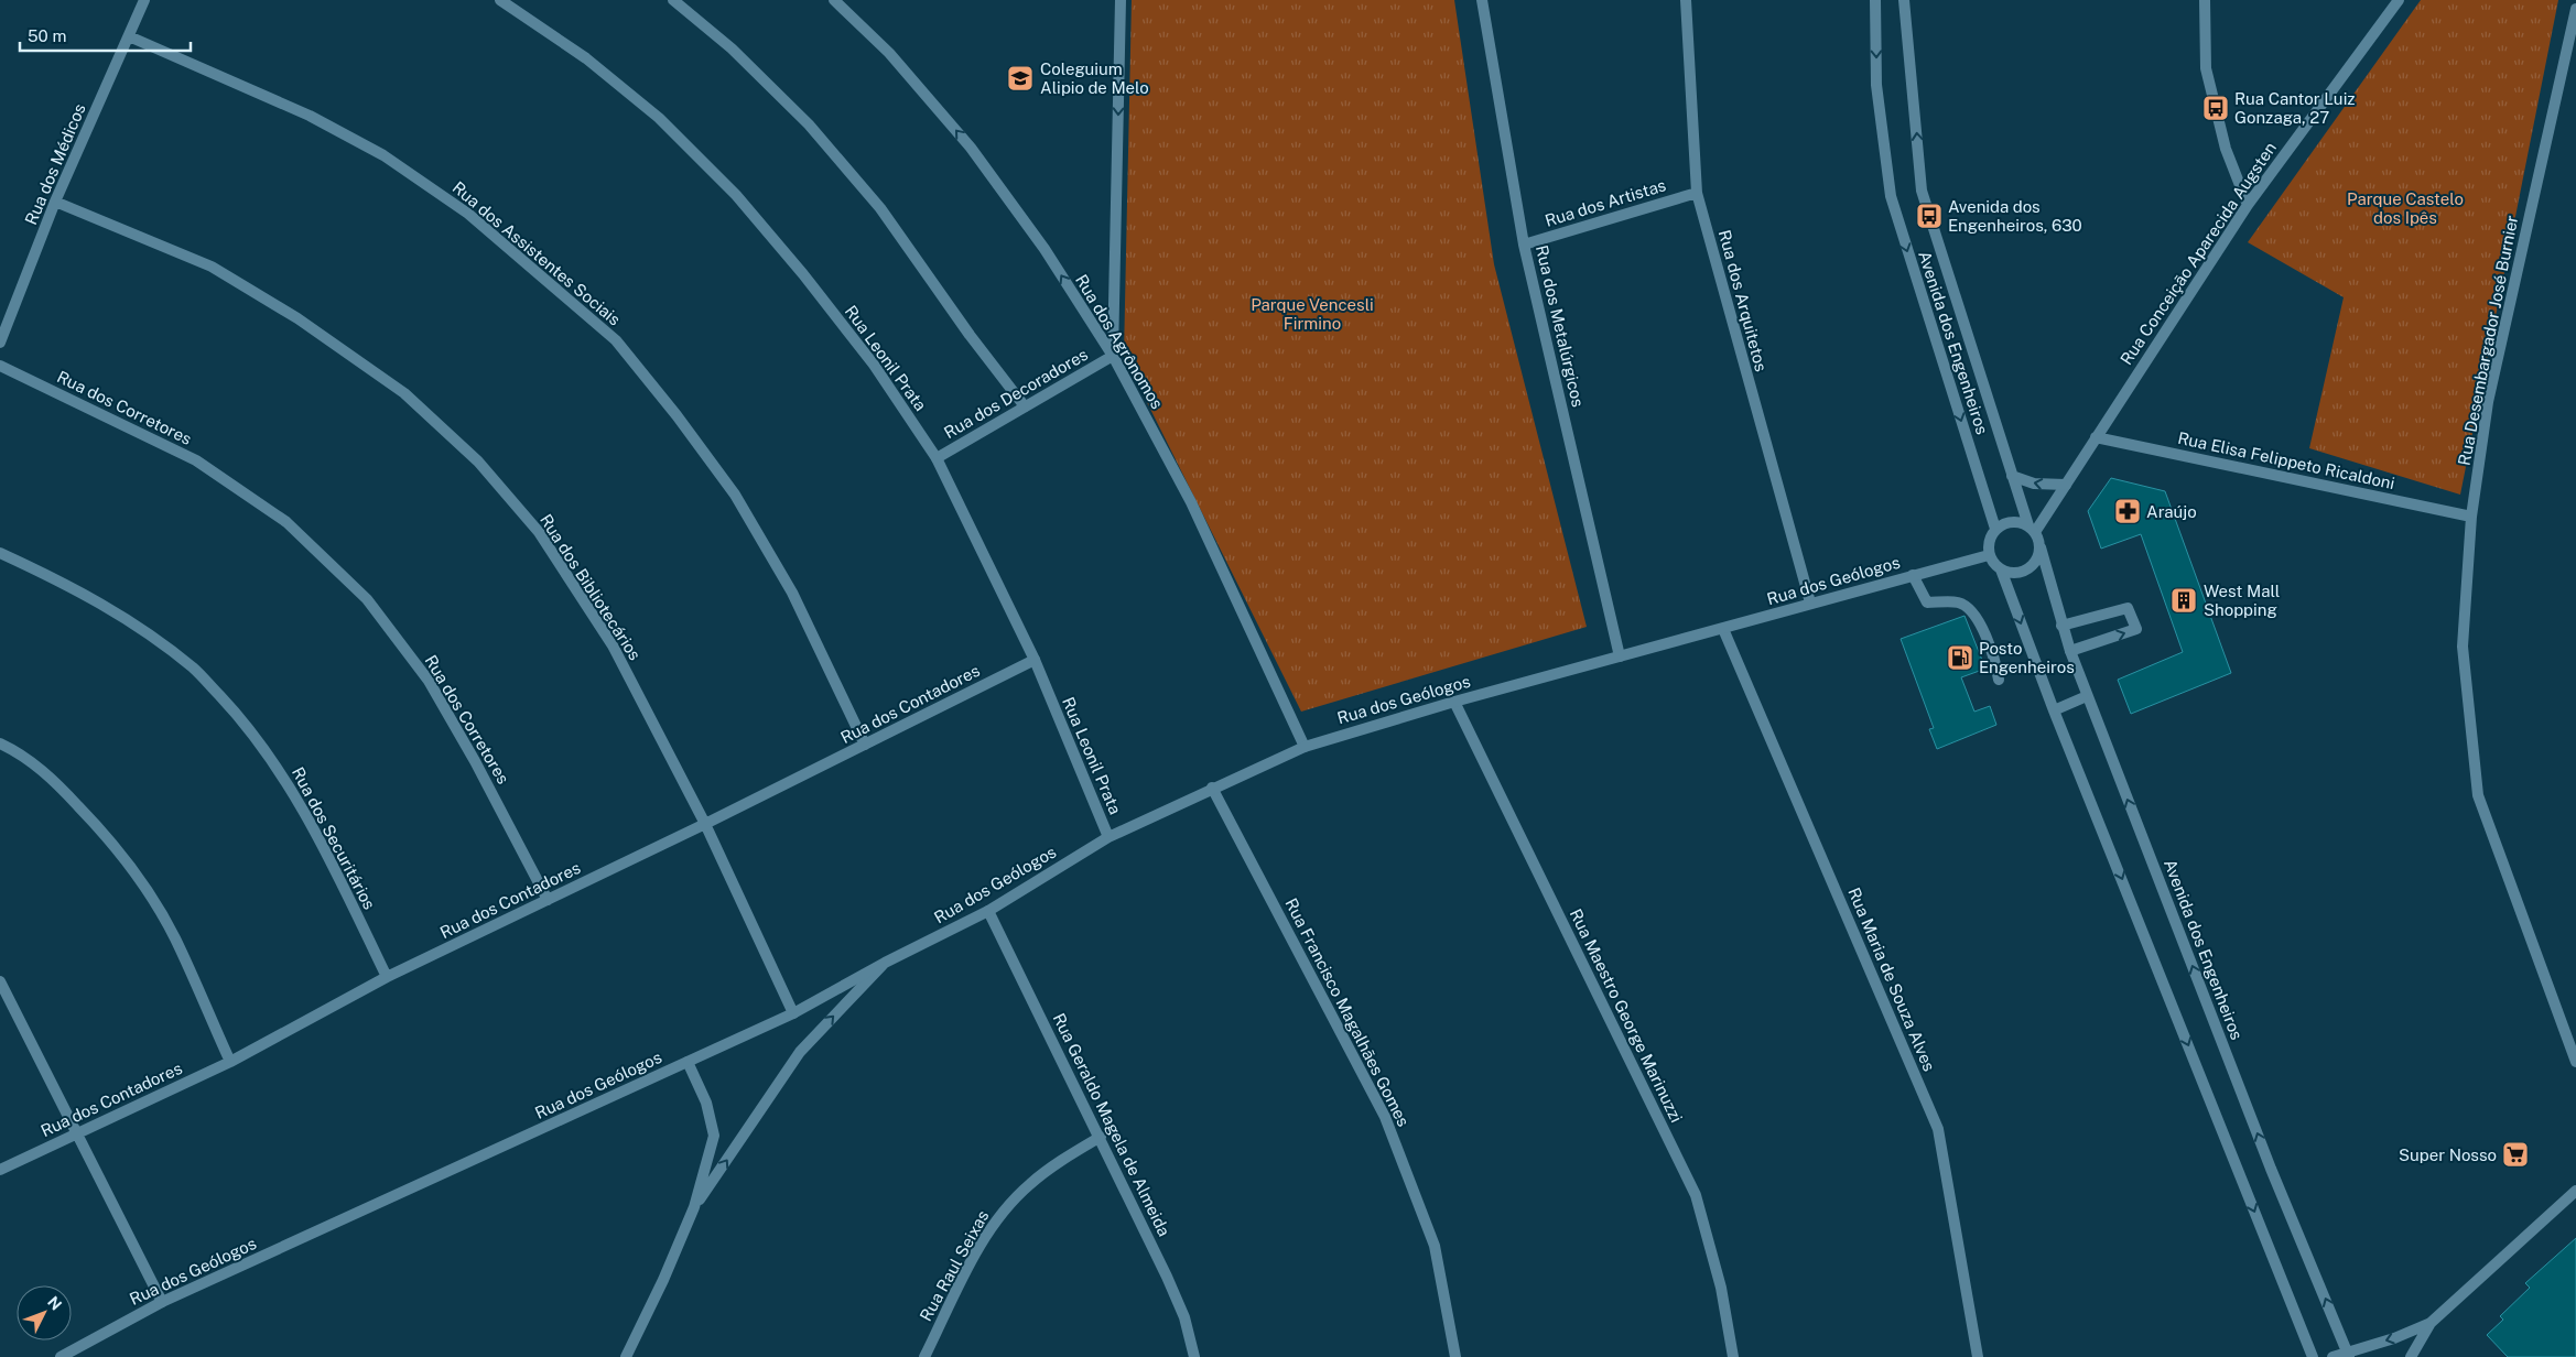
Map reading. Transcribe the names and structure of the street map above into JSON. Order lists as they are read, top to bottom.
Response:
{
  "streets": {
    "street": [
      "Rua dos Médicos",
      "Rua dos Artistas",
      "Rua dos Assistentes Sociais",
      "Rua Conceição Aparecida Augsten",
      "Rua dos Arquitetos",
      "Rua dos Metalúrgicos",
      "Rua Desembargador José Burnier",
      "Rua dos Agrônomos",
      "Avenida dos Engenheiros",
      "Rua Leonil Prata",
      "Rua dos Decoradores",
      "Rua dos Corretores",
      "Rua Elisa Felippeto Ricaldoni",
      "Rua dos Geólogos",
      "Rua dos Bibliotecários",
      "Rua dos Contadores",
      "Rua dos Securitários",
      "Rua Maria de Souza Alves",
      "Rua Francisco Magalhães Gomes",
      "Rua Maestro George Marinuzzi",
      "Rua Geraldo Magela de Almeida",
      "Rua Raul Seixas"
    ]
  },
  "crossings": [
    ["Rua dos Médicos", "Rua dos Assistentes Sociais"],
    ["Rua dos Médicos", "Rua dos Bibliotecários"],
    ["Rua dos Artistas", "Rua dos Arquitetos"],
    ["Rua dos Artistas", "Rua dos Metalúrgicos"],
    ["Rua dos Assistentes Sociais", "Rua dos Contadores"],
    ["Rua Conceição Aparecida Augsten", "Avenida dos Engenheiros"],
    ["Rua Conceição Aparecida Augsten", "Rua Elisa Felippeto Ricaldoni"],
    ["Rua Conceição Aparecida Augsten", "Rua dos Geólogos"],
    ["Rua dos Arquitetos", "Rua dos Geólogos"],
    ["Rua dos Metalúrgicos", "Rua dos Geólogos"],
    ["Rua Desembargador José Burnier", "Rua Elisa Felippeto Ricaldoni"],
    ["Rua dos Agrônomos", "Rua dos Decoradores"],
    ["Rua dos Agrônomos", "Rua dos Geólogos"],
    ["Avenida dos Engenheiros", "Rua dos Geólogos"],
    ["Rua Leonil Prata", "Rua dos Decoradores"],
    ["Rua Leonil Prata", "Rua dos Geólogos"],
    ["Rua Leonil Prata", "Rua dos Contadores"],
    ["Rua dos Corretores", "Rua dos Contadores"],
    ["Rua dos Geólogos", "Rua dos Bibliotecários"],
    ["Rua dos Geólogos", "Rua Maria de Souza Alves"],
    ["Rua dos Geólogos", "Rua Francisco Magalhães Gomes"],
    ["Rua dos Geólogos", "Rua Maestro George Marinuzzi"],
    ["Rua dos Geólogos", "Rua Geraldo Magela de Almeida"],
    ["Rua dos Bibliotecários", "Rua dos Contadores"],
    ["Rua dos Contadores", "Rua dos Securitários"],
    ["Rua Geraldo Magela de Almeida", "Rua Raul Seixas"]
  ],
  "one_way": ["Rua dos Agrônomos"],
  "parks": ["Parque Castelo dos Ipês", "Parque Vencesli Firmino"],
  "places": {
    "school or university": ["Coleguium Alipio de Melo"],
    "bus stop": ["Rua Cantor Luiz Gonzaga, 27", "Avenida dos Engenheiros, 630"],
    "pharmacy": ["Araújo"],
    "building": ["West Mall Shopping"],
    "fuel station": ["Posto Engenheiros"],
    "supermarket": ["Super Nosso"]
  },
  "scale_bar": "50 m",
  "north": "top right"
}
